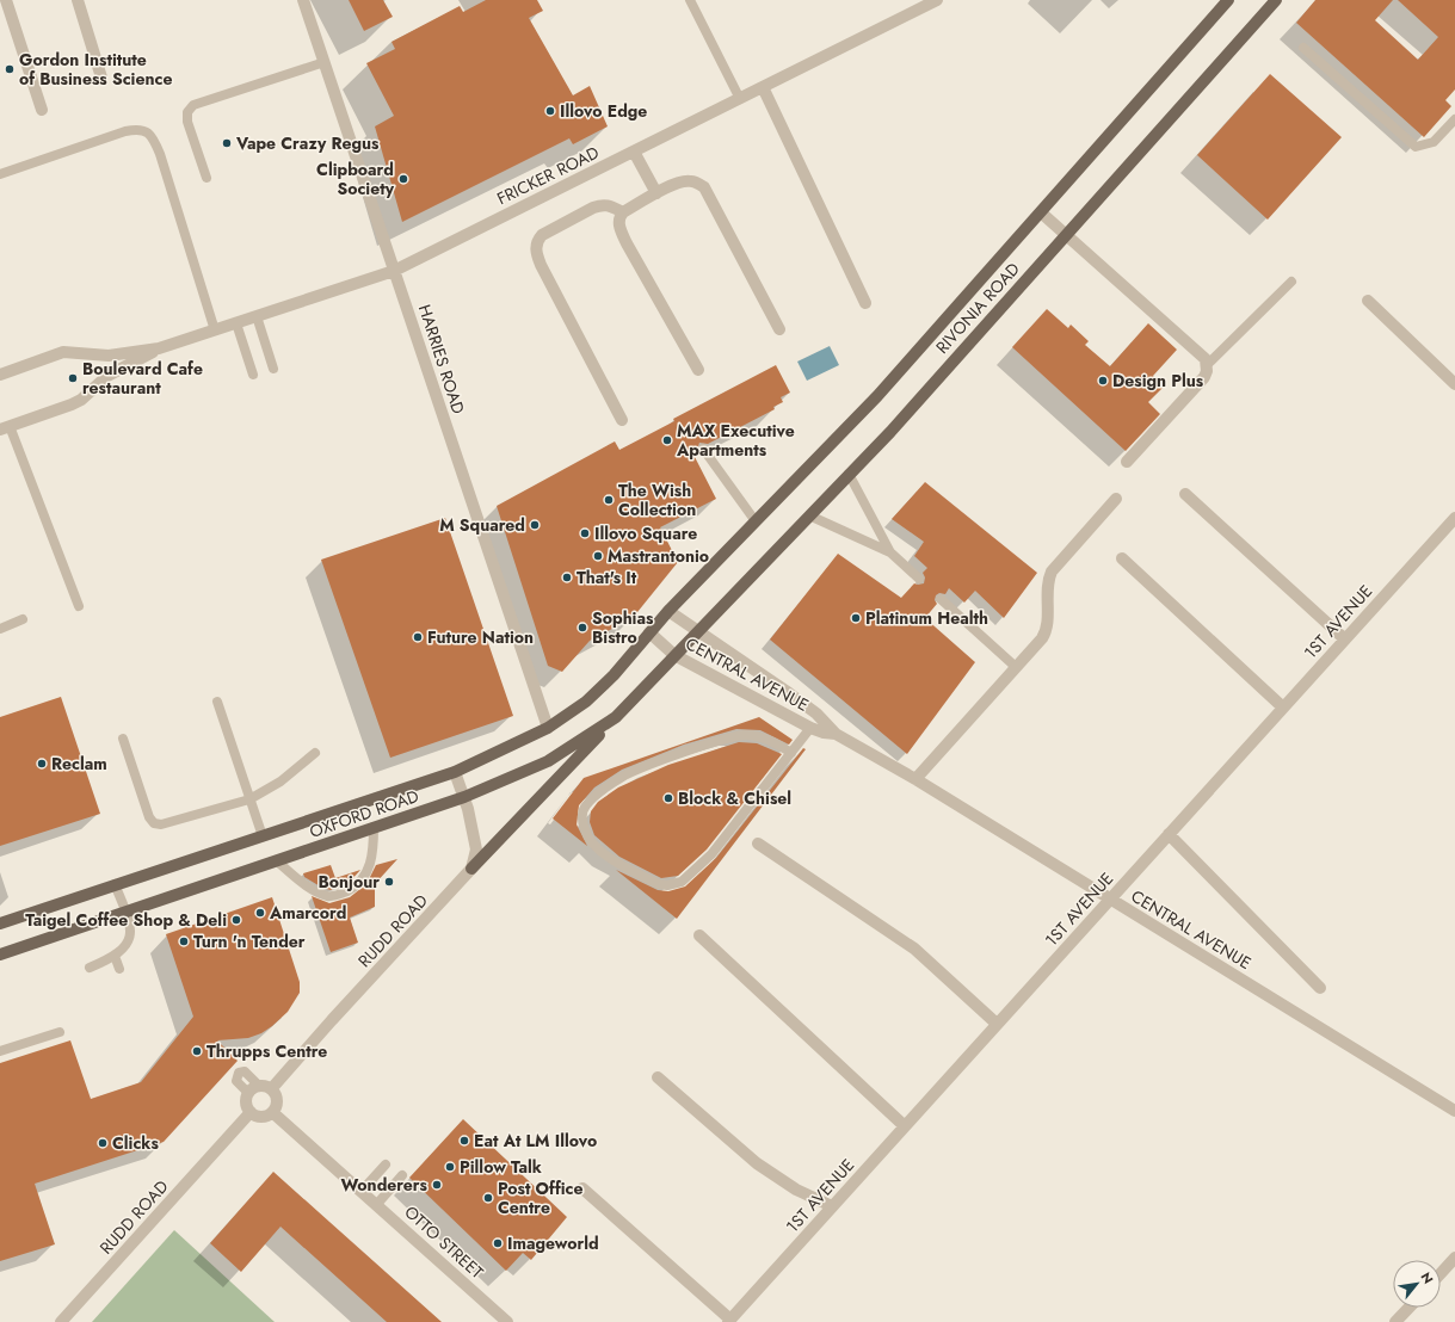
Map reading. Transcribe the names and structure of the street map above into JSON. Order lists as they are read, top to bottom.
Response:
{
  "streets": {
    "main road": ["RIVONIA ROAD", "OXFORD ROAD"],
    "street": [
      "FRICKER ROAD",
      "HARRIES ROAD",
      "1ST AVENUE",
      "CENTRAL AVENUE",
      "RUDD ROAD",
      "OTTO STREET"
    ]
  },
  "crossings": [
    ["FRICKER ROAD", "HARRIES ROAD"],
    ["RIVONIA ROAD", "CENTRAL AVENUE"],
    ["RIVONIA ROAD", "OXFORD ROAD"],
    ["HARRIES ROAD", "OXFORD ROAD"],
    ["1ST AVENUE", "CENTRAL AVENUE"],
    ["CENTRAL AVENUE", "OXFORD ROAD"],
    ["RUDD ROAD", "OTTO STREET"]
  ],
  "places": [
    "Gordon Institute of Business Science",
    "Illovo Edge",
    "Vape Crazy Regus",
    "Clipboard Society",
    "Boulevard Cafe restaurant",
    "Design Plus",
    "MAX Executive Apartments",
    "The Wish Collection",
    "M Squared",
    "Illovo Square",
    "Mastrantonio",
    "That's It",
    "Platinum Health",
    "Sophias Bistro",
    "Future Nation",
    "Reclam",
    "Block & Chisel",
    "Bonjour",
    "Amarcord",
    "Taigel Coffee Shop & Deli",
    "Turn 'n Tender",
    "Thrupps Centre",
    "Eat At LM Illovo",
    "Clicks",
    "Pillow Talk",
    "Wonderers",
    "Post Office Centre",
    "Imageworld"
  ],
  "north": "top right"
}
